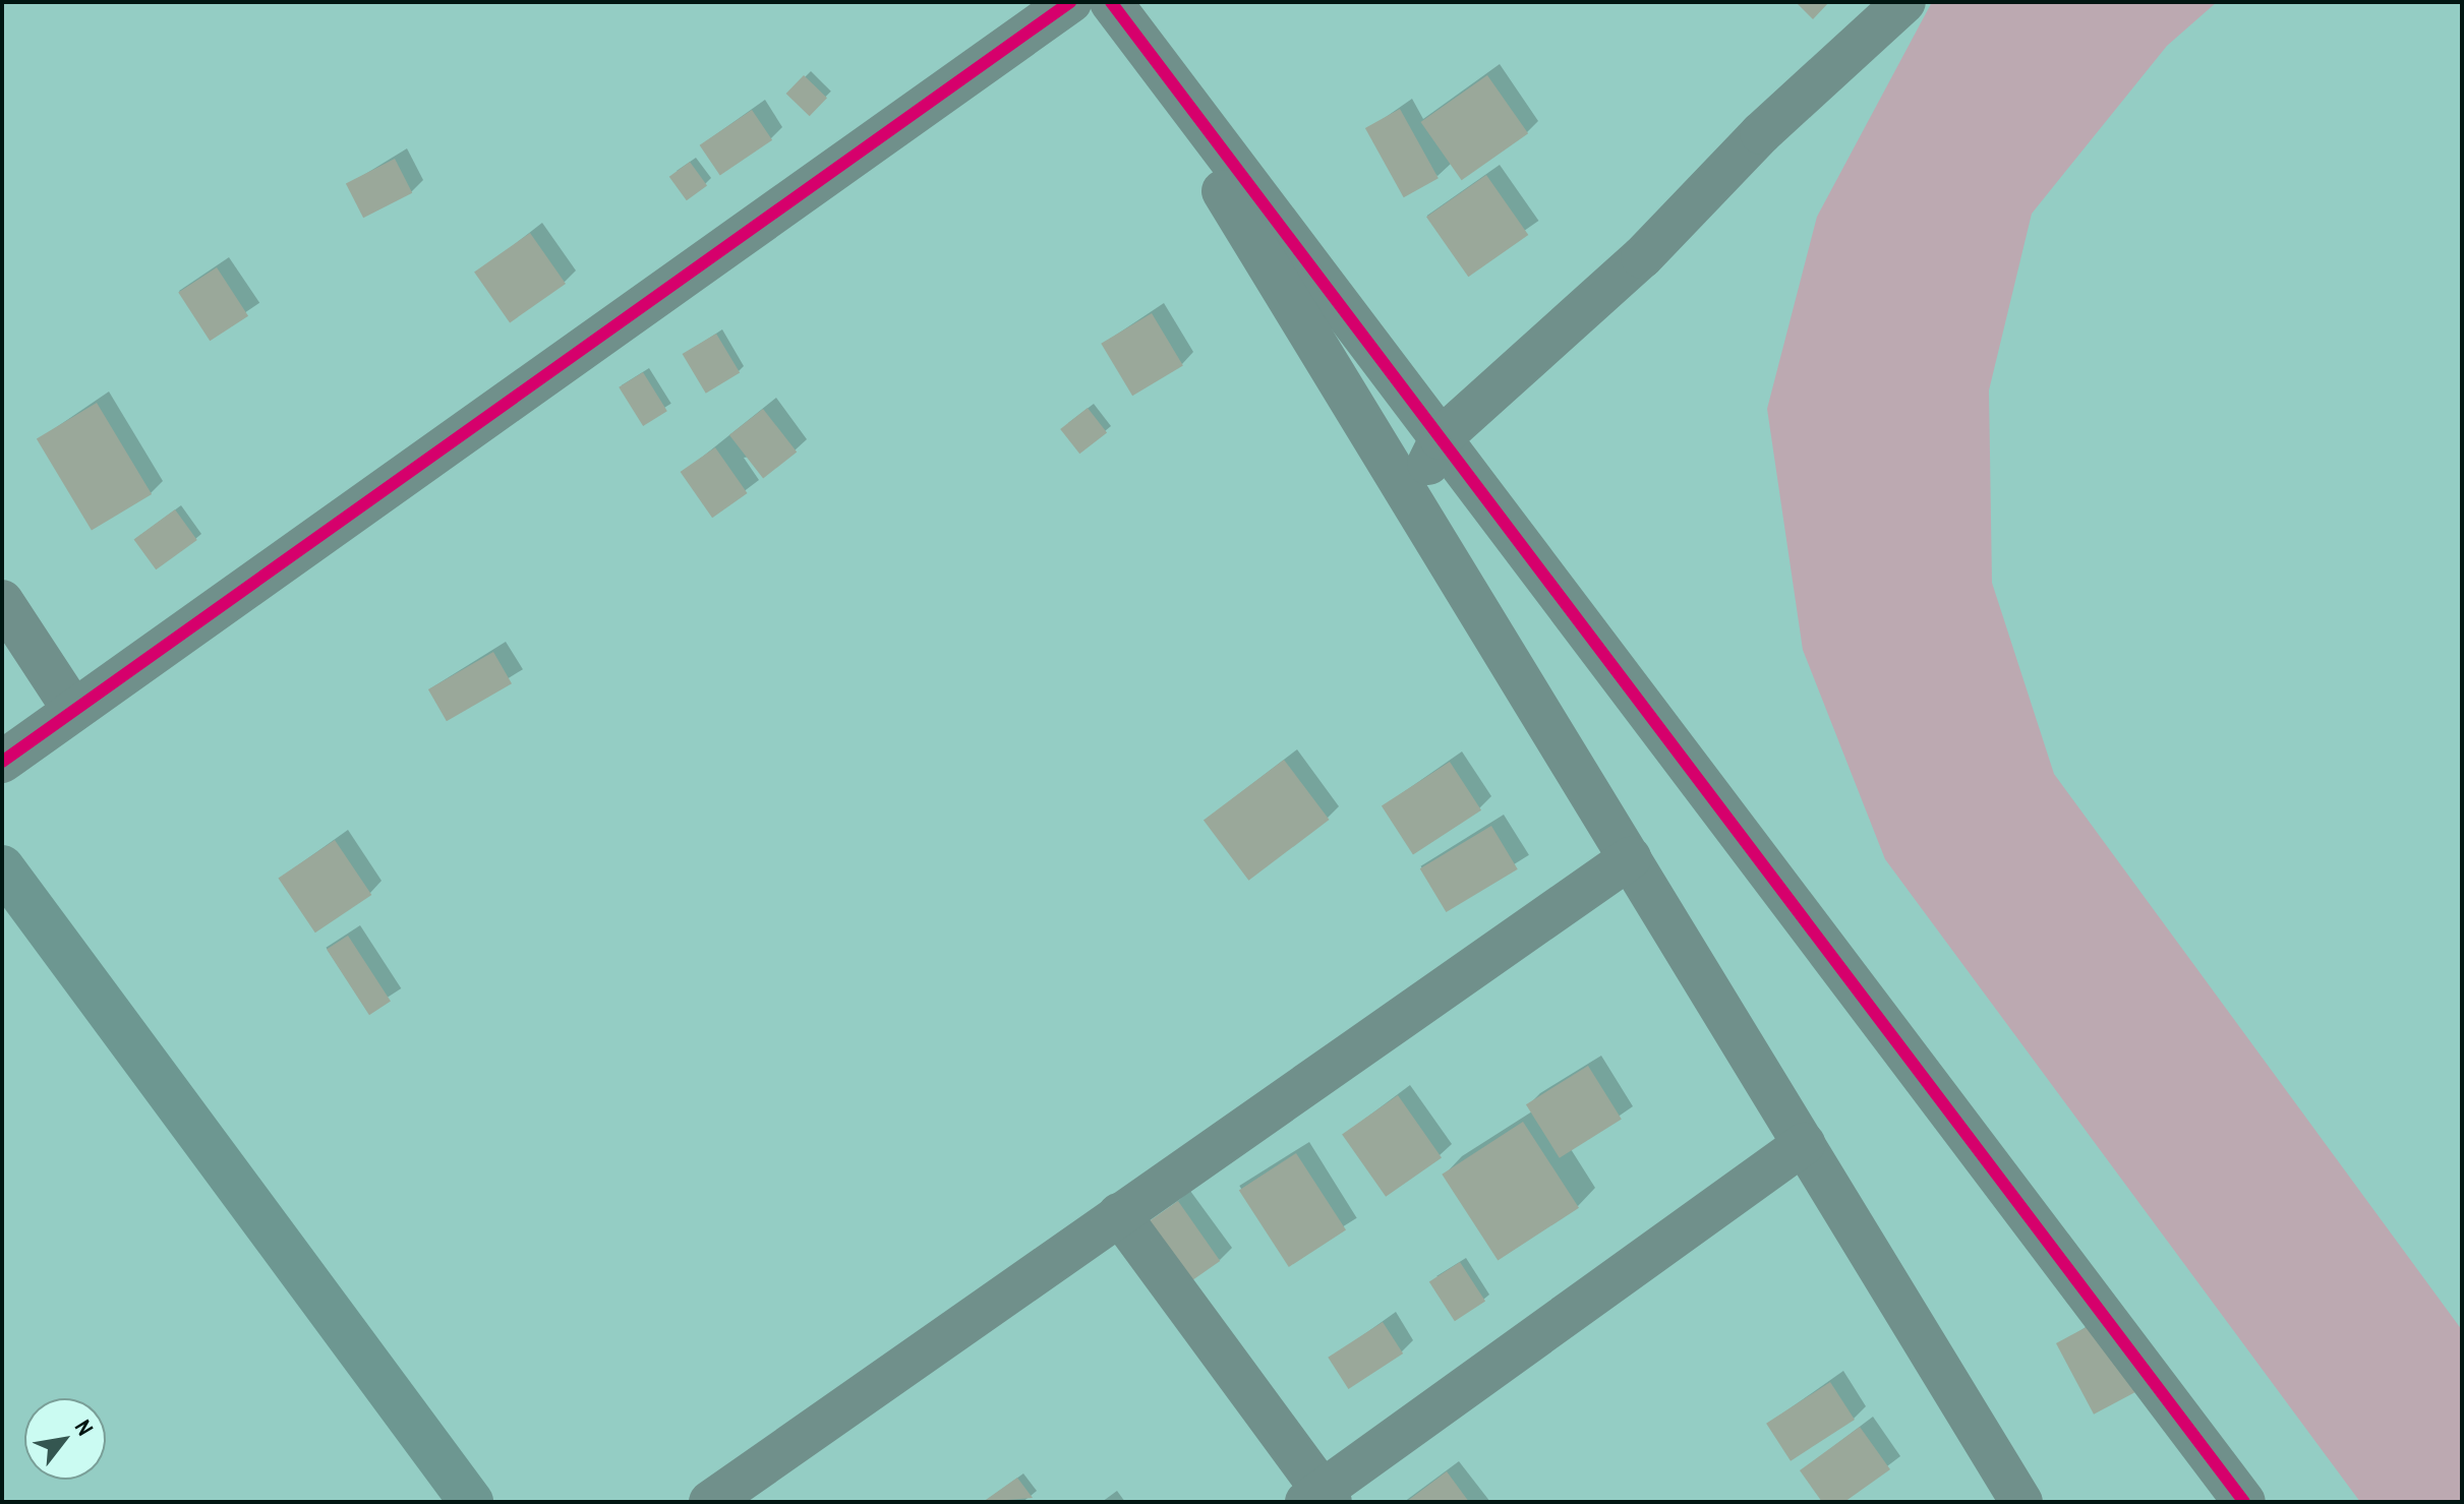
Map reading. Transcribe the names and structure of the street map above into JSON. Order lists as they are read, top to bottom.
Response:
{
  "north": "top right"
}
